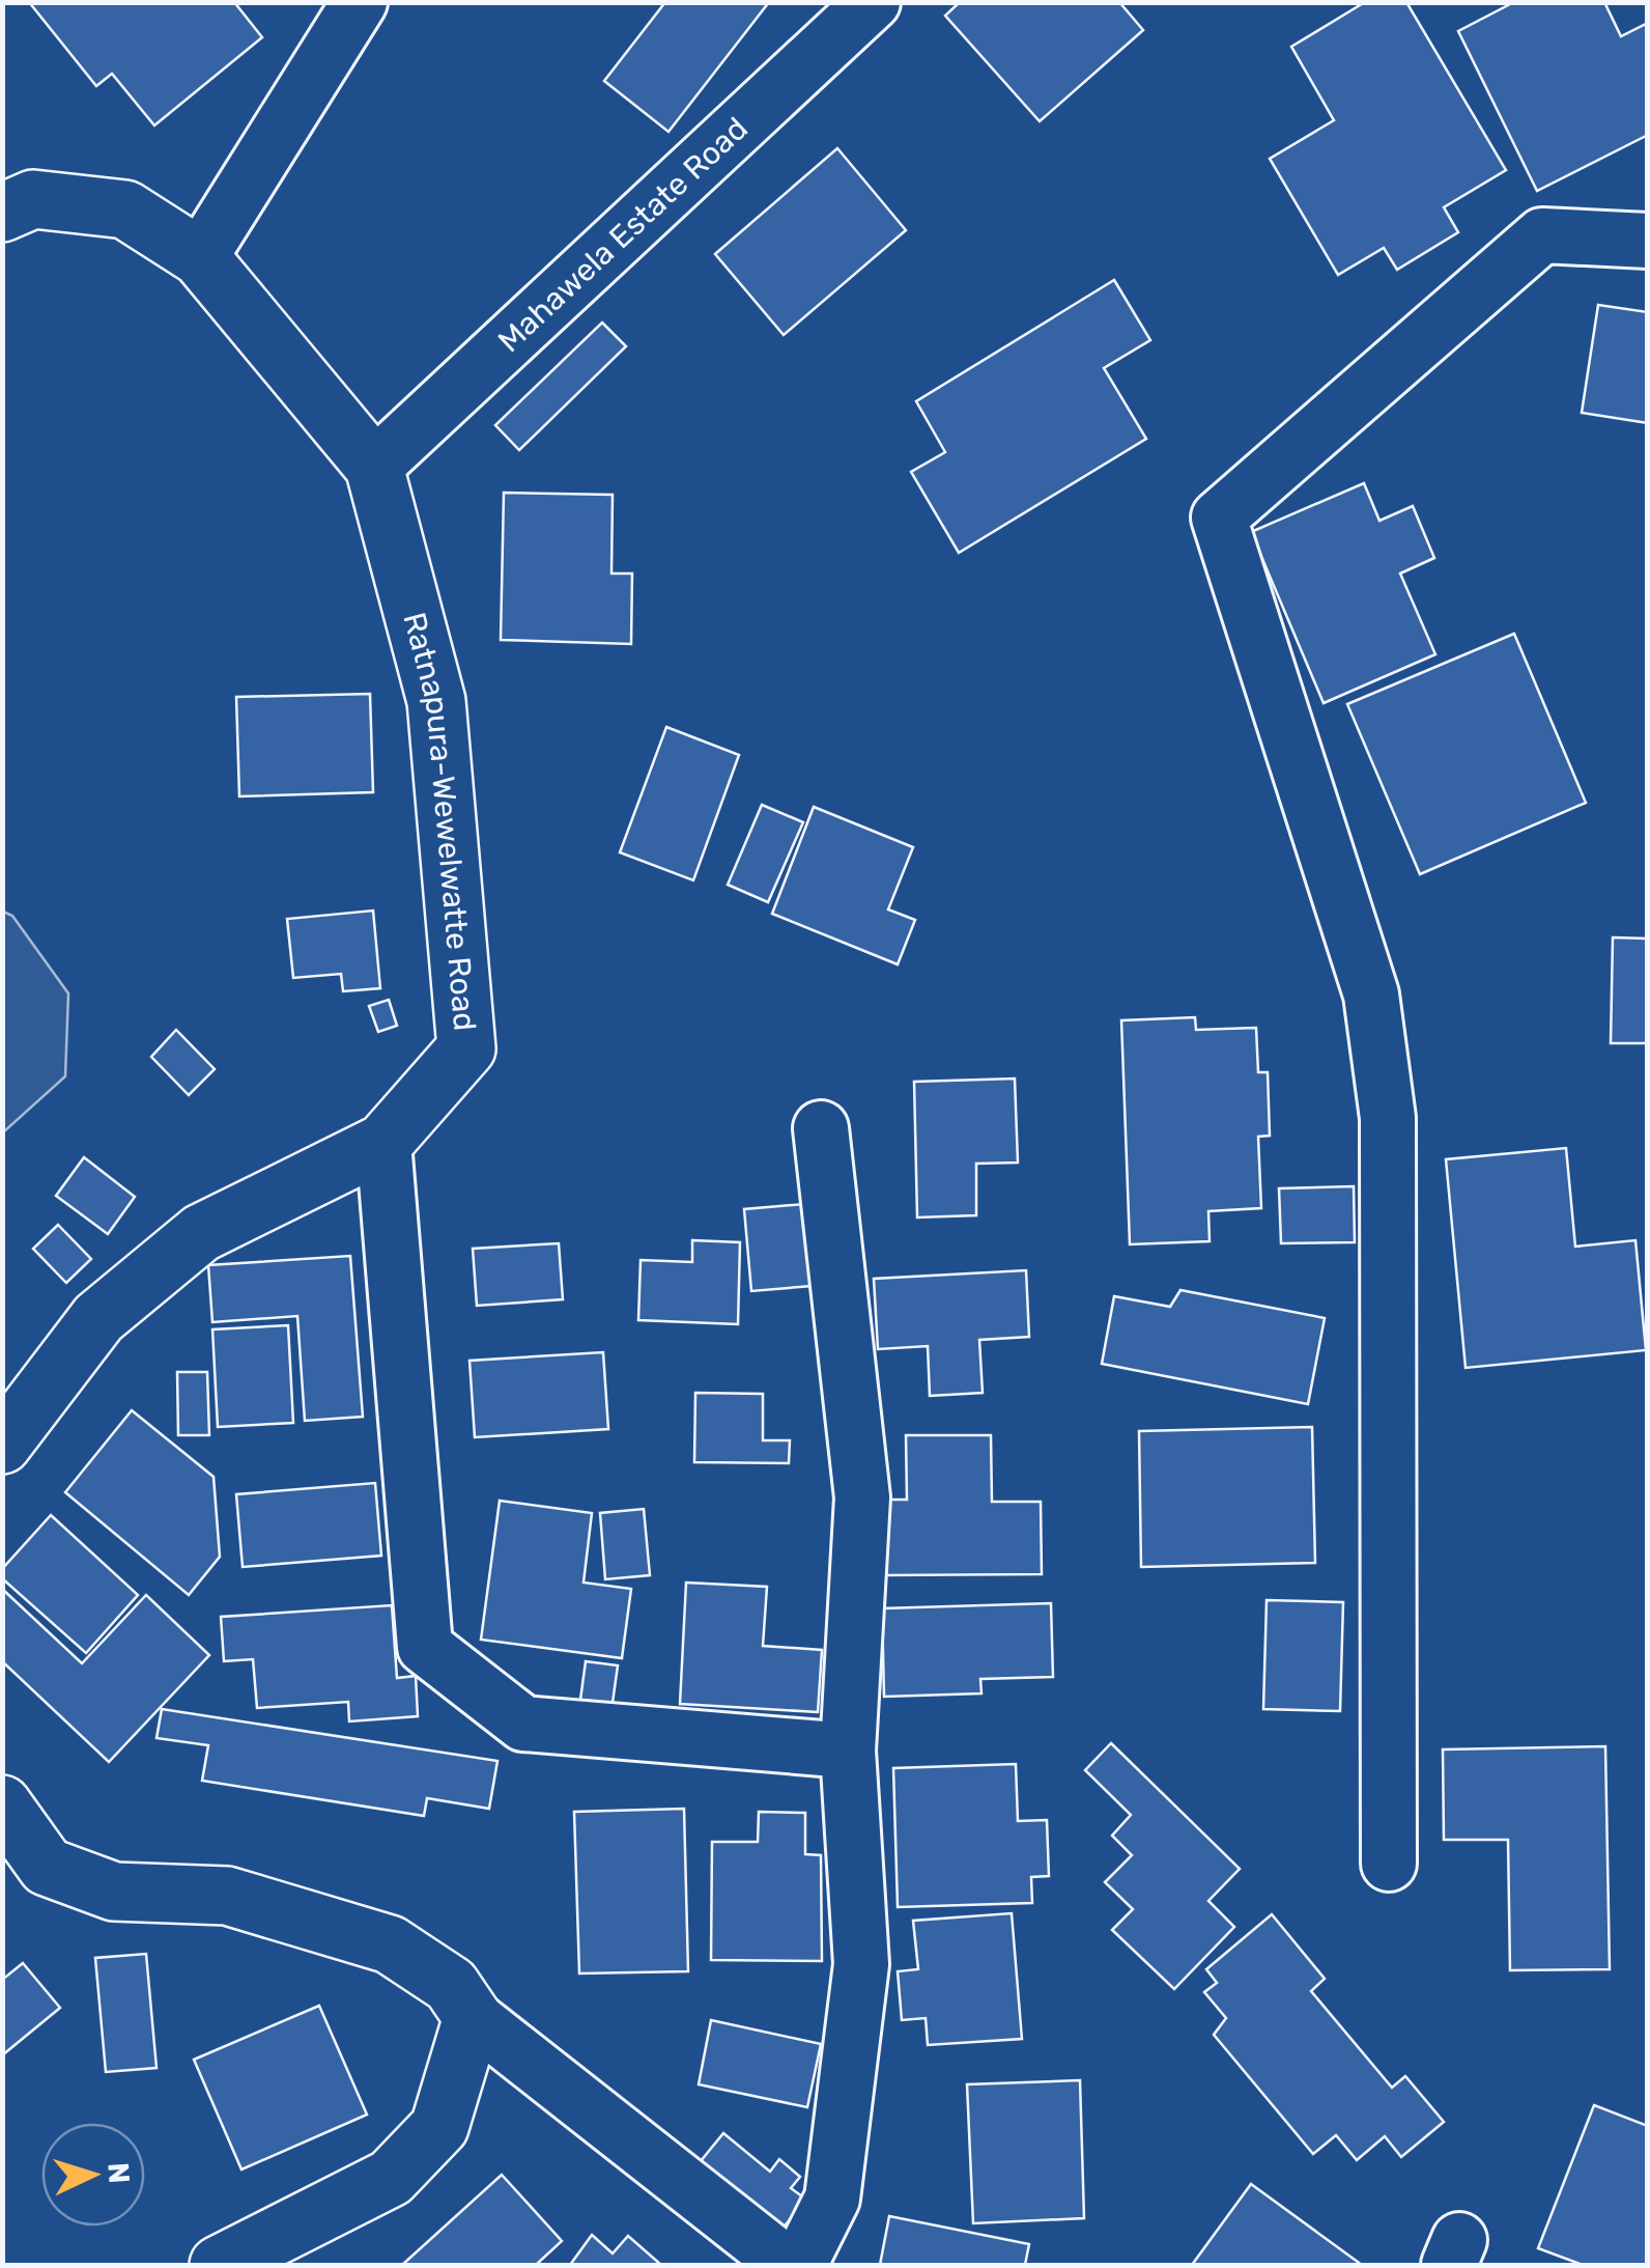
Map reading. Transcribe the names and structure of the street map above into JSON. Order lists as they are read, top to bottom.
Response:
{
  "streets": {
    "main road": ["Ratnapura-Wewelwatte Road"],
    "street": ["Mahawela Estate Road"]
  },
  "crossings": [
    ["Mahawela Estate Road", "Ratnapura-Wewelwatte Road"]
  ],
  "north": "right"
}
